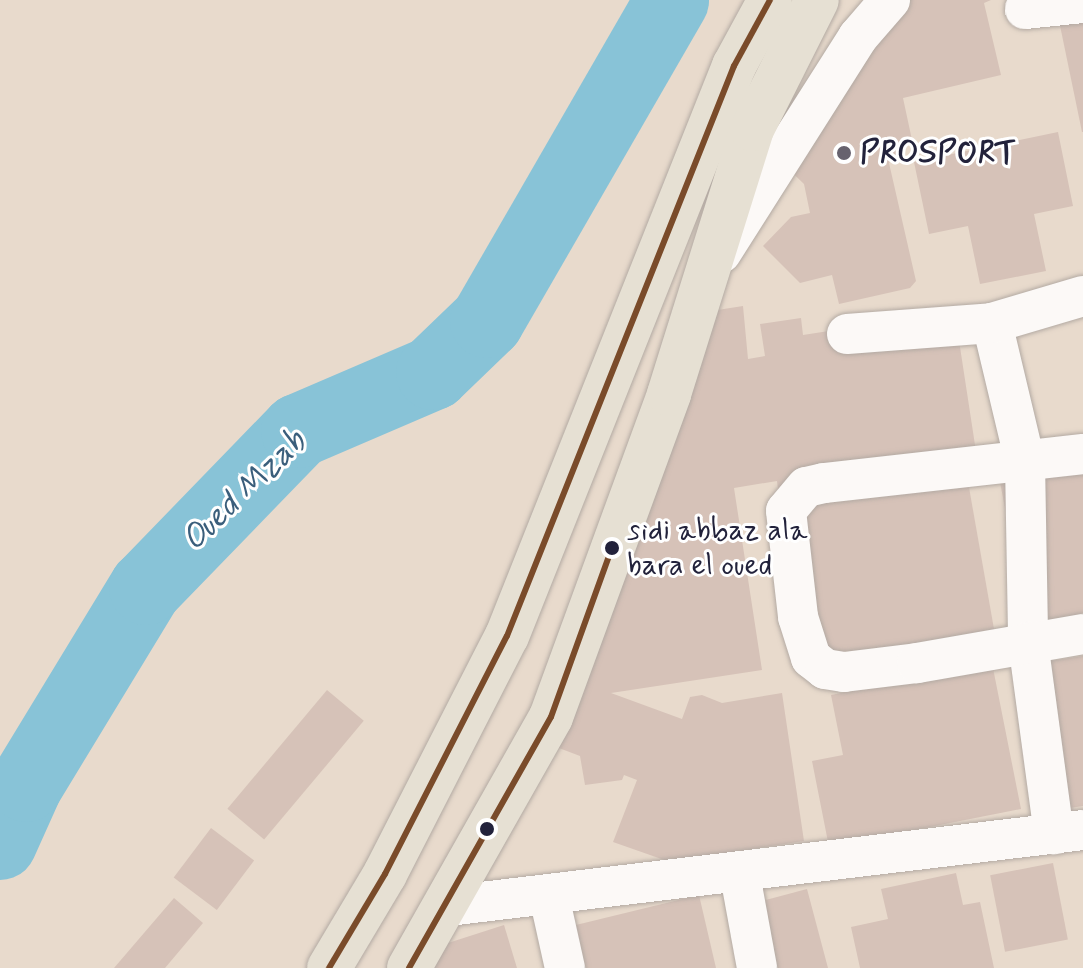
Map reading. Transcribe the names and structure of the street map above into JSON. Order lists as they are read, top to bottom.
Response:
{
  "water": ["Oued Mzab"],
  "places": ["PROSPORT", "sidi abbaz ala bara el oued"]
}
